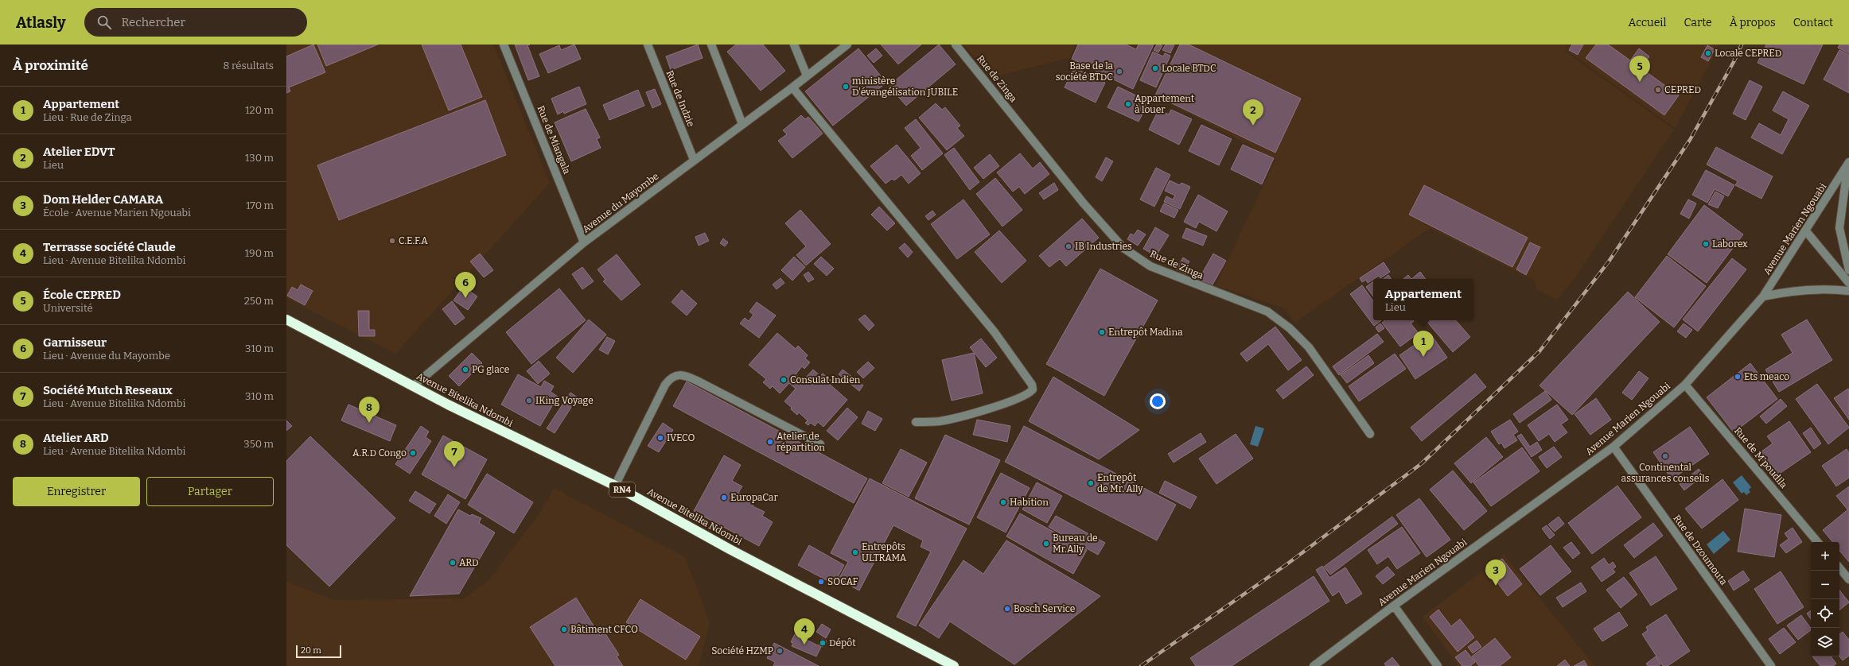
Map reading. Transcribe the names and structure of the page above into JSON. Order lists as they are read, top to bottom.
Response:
{
  "streets": {
    "highway": ["Avenue Bitelika Ndombi", "RN4"],
    "street": [
      "Rue de Zinga",
      "Rue de Indzie",
      "Rue de Miangala",
      "Avenue du Mayombe",
      "Avenue Marien Ngouabi",
      "Rue de M'poudila",
      "Rue de Dzoumouta"
    ]
  },
  "crossings": [
    ["Rue de Indzie", "Avenue du Mayombe"],
    ["Rue de Miangala", "Avenue du Mayombe"],
    ["Avenue du Mayombe", "Avenue Bitelika Ndombi"],
    ["Avenue Marien Ngouabi", "Rue de M'poudila"],
    ["Avenue Marien Ngouabi", "Rue de Dzoumouta"]
  ],
  "places": [
    "Locale CEPRED",
    "Locale BTDC",
    "Base de la société BTDC",
    "ministère D'évangélisation JUBILE",
    "CEPRED",
    "Appartement à louer",
    "C.E.F.A",
    "Laborex",
    "IB Industries",
    "Entrepôt Madina",
    "PG glace",
    "Ets meaco",
    "Consulat Indien",
    "IKing Voyage",
    "IVECO",
    "Atelier de répartition",
    "A.R.D Congo",
    "Continental assurances conseîls",
    "Entrepôt de Mr. Ally",
    "EuropaCar",
    "Habition",
    "Bureau de Mr.Ally",
    "Entrepôts ULTRAMA",
    "ARD",
    "SOCAF",
    "Bosch Service",
    "Bâtiment CFCO",
    "Dépôt",
    "Société HZMP"
  ],
  "scale_bar": "20 m",
  "page": {
    "header": "Atlasly",
    "search": "Rechercher",
    "nav": [
      "Accueil",
      "Carte",
      "À propos",
      "Contact"
    ],
    "heading": ["À proximité", "8 résultats"],
    "pins": [
      "5",
      "2",
      "6",
      "1",
      "8",
      "7",
      "3",
      "4"
    ],
    "list": [
      {
        "mark": "1",
        "name": "Appartement",
        "note": "Lieu · Rue de Zinga",
        "value": "120 m"
      },
      {
        "mark": "2",
        "name": "Atelier EDVT",
        "note": "Lieu",
        "value": "130 m"
      },
      {
        "mark": "3",
        "name": "Dom Helder CAMARA",
        "note": "École · Avenue Marien Ngouabi",
        "value": "170 m"
      },
      {
        "mark": "4",
        "name": "Terrasse société Claude",
        "note": "Lieu · Avenue Bitelika Ndombi",
        "value": "190 m"
      },
      {
        "mark": "5",
        "name": "École CEPRED",
        "note": "Université",
        "value": "250 m"
      },
      {
        "mark": "6",
        "name": "Garnisseur",
        "note": "Lieu · Avenue du Mayombe",
        "value": "310 m"
      },
      {
        "mark": "7",
        "name": "Société Mutch Reseaux",
        "note": "Lieu · Avenue Bitelika Ndombi",
        "value": "310 m"
      },
      {
        "mark": "8",
        "name": "Atelier ARD",
        "note": "Lieu · Avenue Bitelika Ndombi",
        "value": "350 m"
      }
    ],
    "popup": ["Appartement", "Lieu"],
    "buttons": ["Enregistrer", "Partager"],
    "map_buttons": ["+", "−"],
    "scale": "20 m"
  }
}
